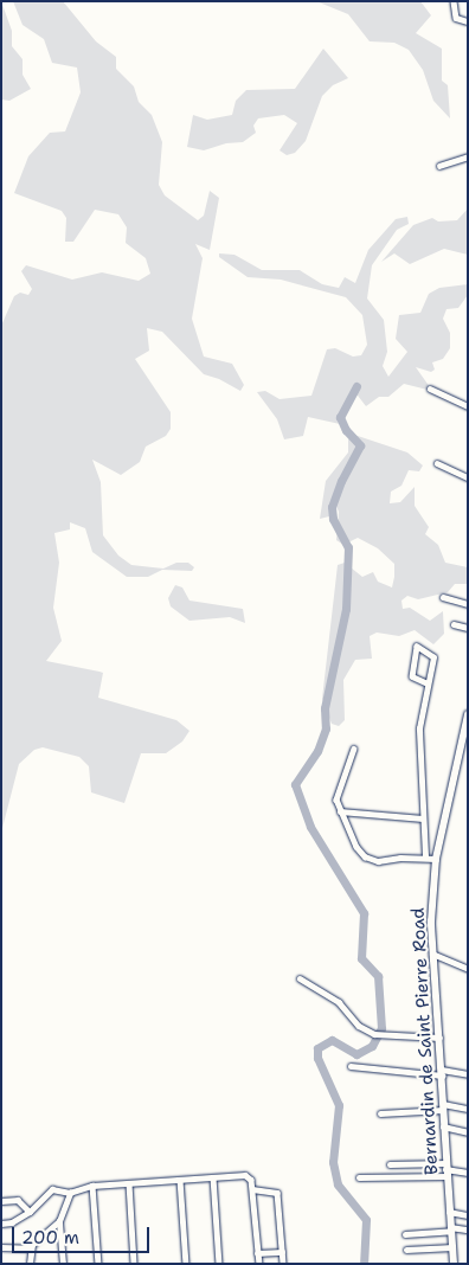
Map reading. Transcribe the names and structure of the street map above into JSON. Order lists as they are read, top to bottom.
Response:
{
  "streets": {
    "main road": ["Bernardin de Saint Pierre Road"]
  },
  "scale_bar": "200 m"
}
